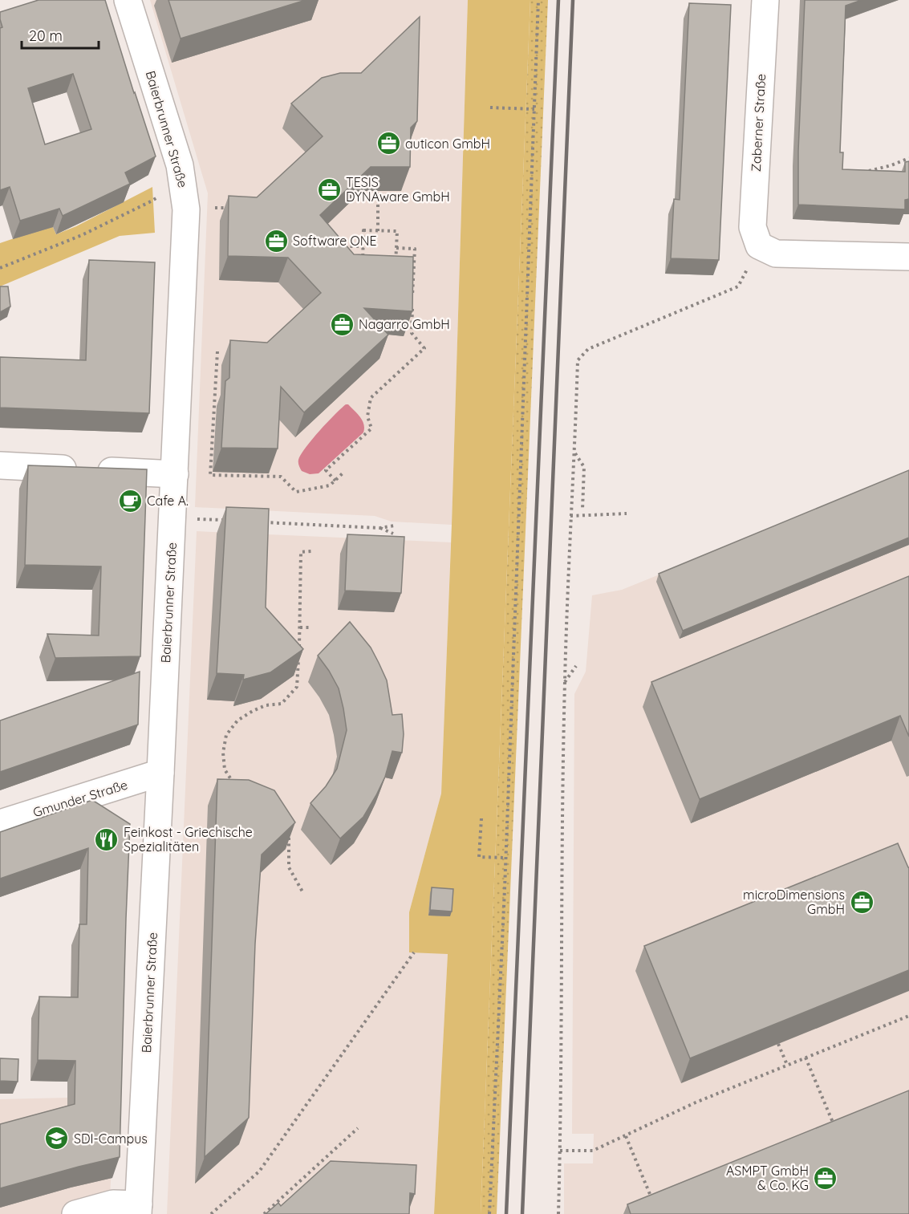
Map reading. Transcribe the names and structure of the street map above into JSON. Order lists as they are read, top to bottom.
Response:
{
  "streets": {
    "street": ["Zaberner Straße", "Baierbrunner Straße", "Gmunder Straße"]
  },
  "crossings": [
    ["Baierbrunner Straße", "Gmunder Straße"]
  ],
  "places": {
    "office": [
      "auticon GmbH",
      "TESIS DYNAware GmbH",
      "Software ONE",
      "Nagarro GmbH",
      "microDimensions GmbH",
      "ASMPT GmbH & Co. KG"
    ],
    "cafe": ["Cafe A."],
    "restaurant": ["Feinkost - Griechische Spezialitäten"],
    "school or university": ["SDI-Campus"]
  },
  "scale_bar": "20 m"
}
